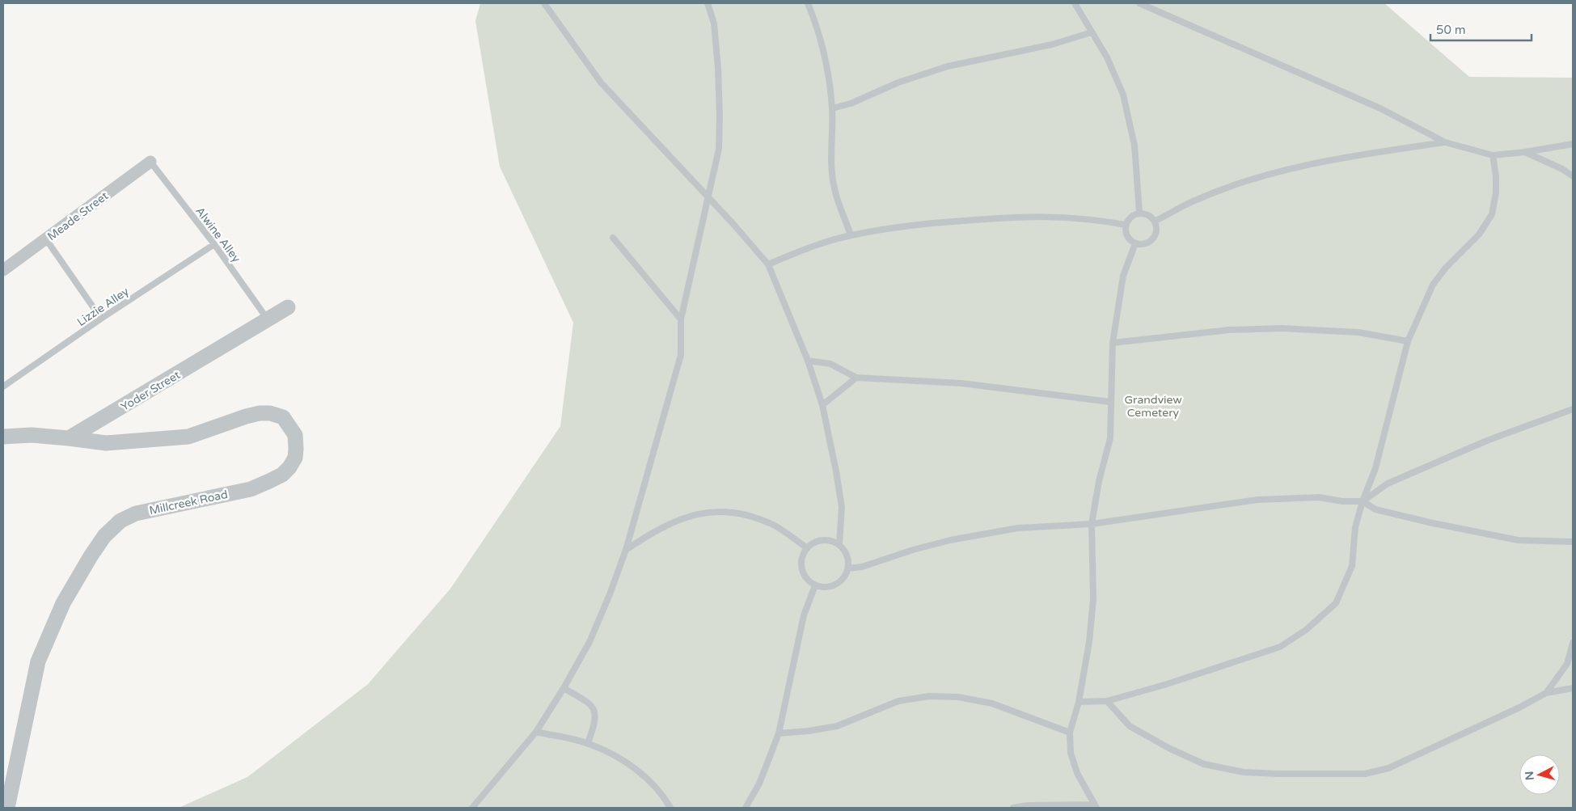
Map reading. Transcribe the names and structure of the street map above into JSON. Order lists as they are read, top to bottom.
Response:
{
  "streets": {
    "street": ["Meade Street", "Yoder Street", "Millcreek Road"],
    "lane": ["Alwine Alley", "Lizzie Alley"]
  },
  "crossings": [
    ["Meade Street", "Alwine Alley"],
    ["Alwine Alley", "Lizzie Alley"],
    ["Alwine Alley", "Yoder Street"],
    ["Yoder Street", "Millcreek Road"]
  ],
  "parks": ["Grandview Cemetery"],
  "scale_bar": "50 m",
  "north": "left"
}
